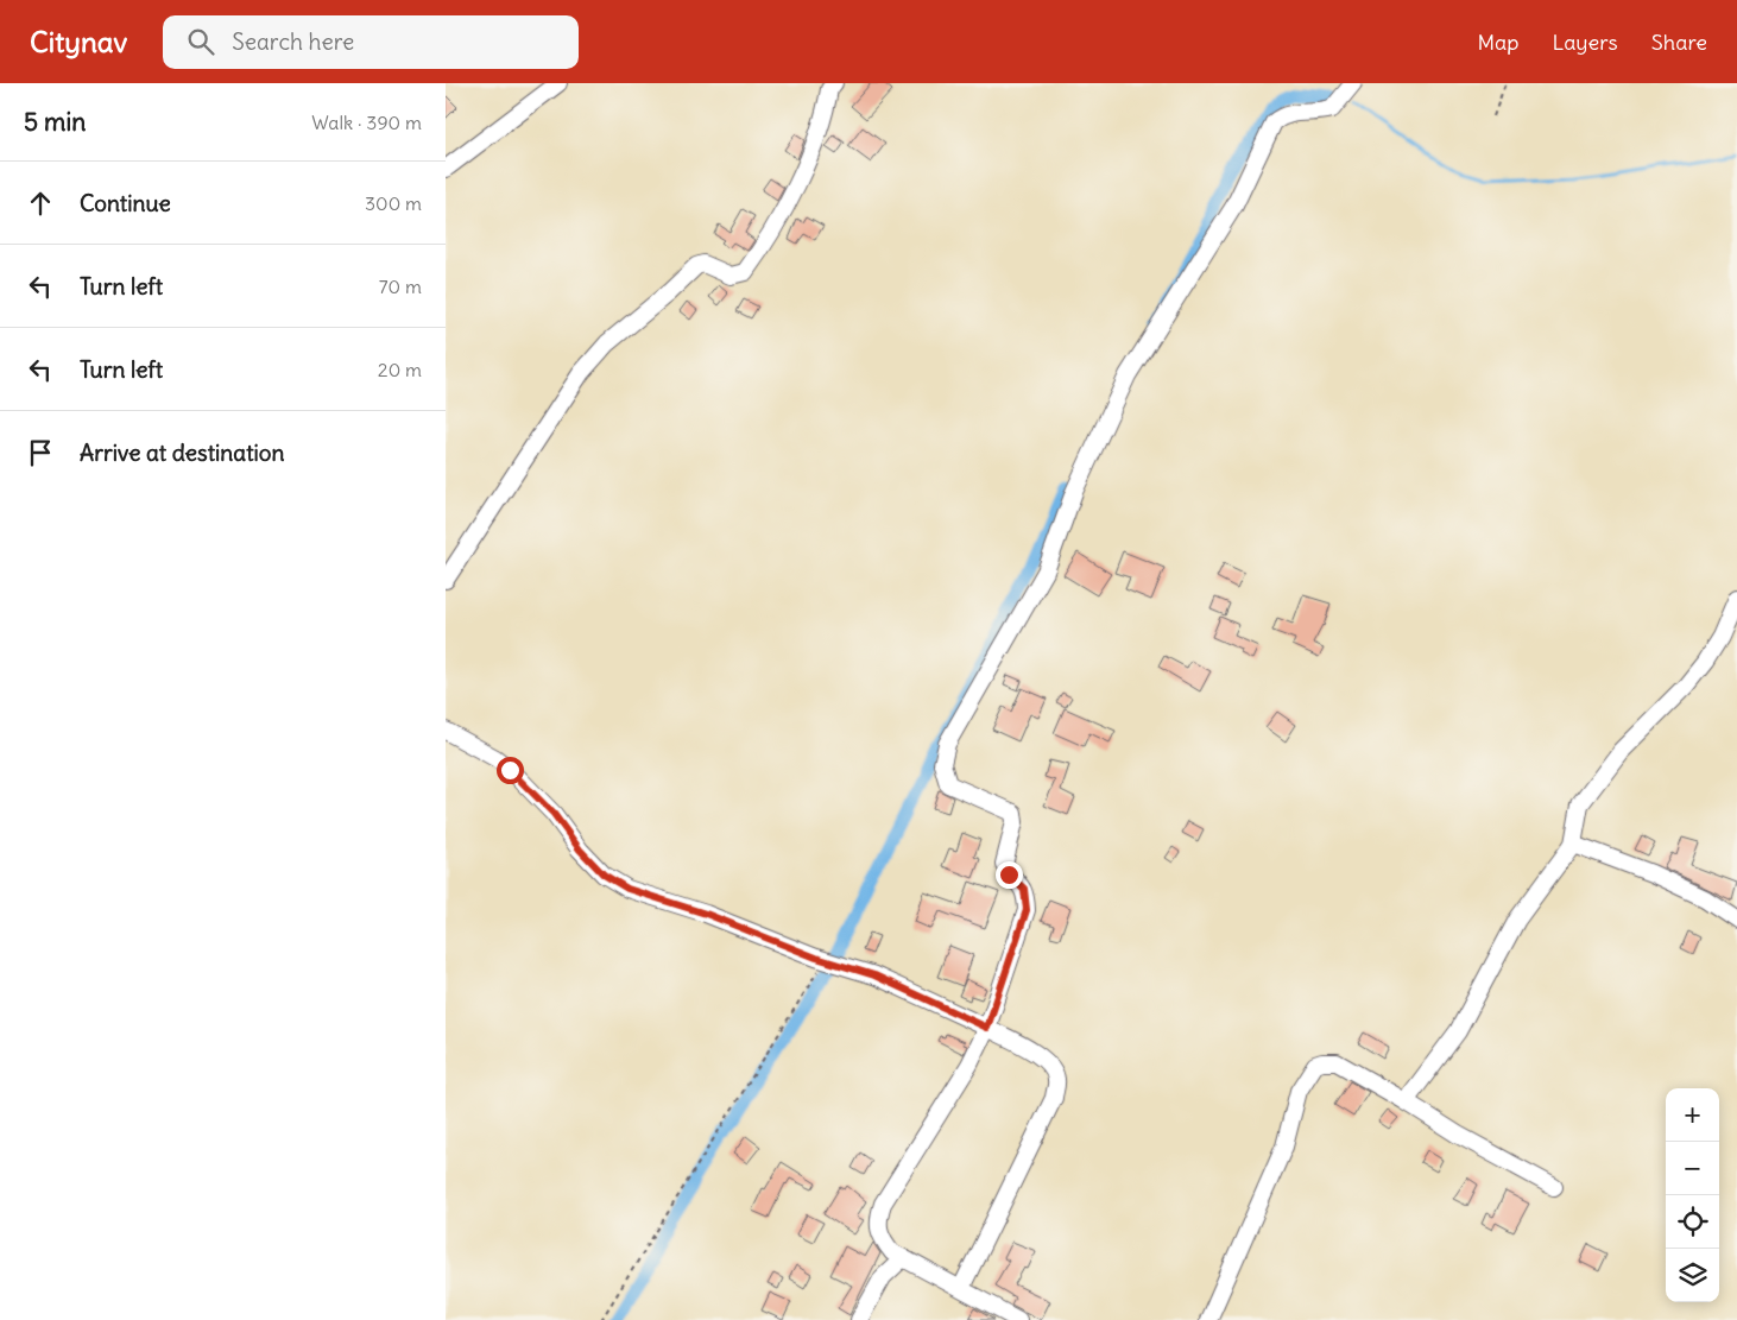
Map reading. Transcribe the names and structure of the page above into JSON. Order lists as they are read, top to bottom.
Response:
{
  "page": {
    "header": "Citynav",
    "search": "Search here",
    "nav": ["Map", "Layers", "Share"],
    "heading": ["5 min", "Walk · 390 m"],
    "list": [
      ["Continue", "300 m"],
      ["Turn left", "70 m"],
      ["Turn left", "20 m"],
      "Arrive at destination"
    ],
    "map_buttons": ["+", "−"]
  }
}
